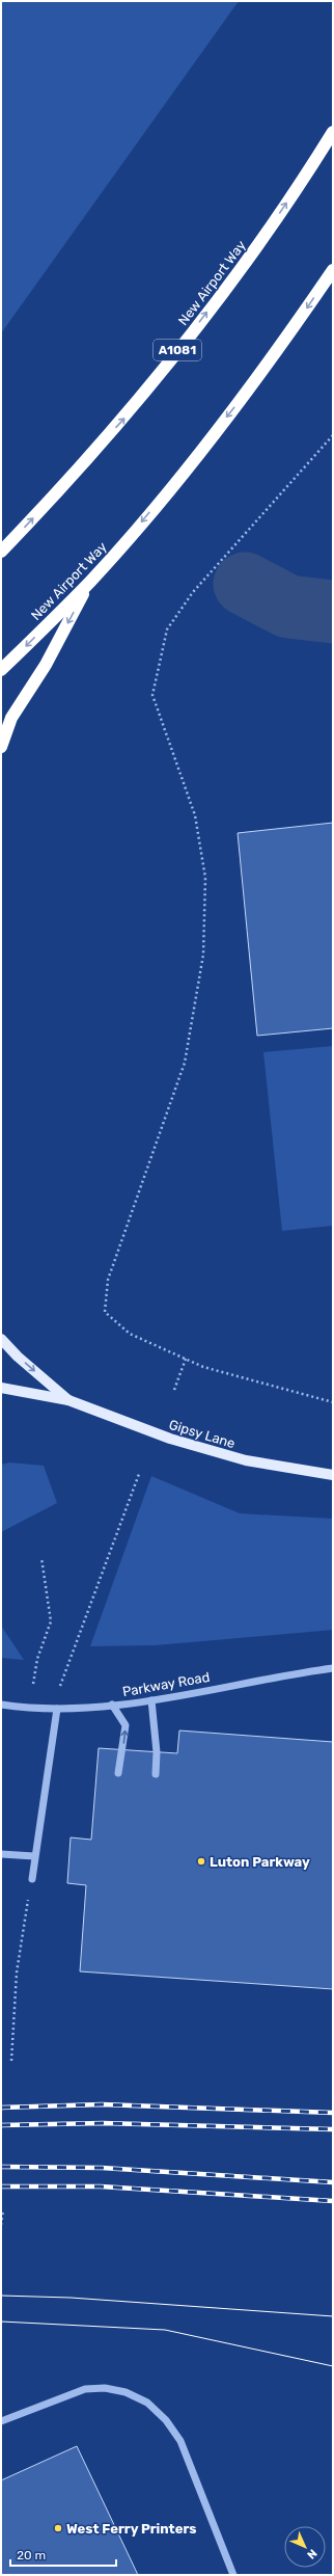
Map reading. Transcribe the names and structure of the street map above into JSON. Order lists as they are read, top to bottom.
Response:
{
  "streets": {
    "highway": ["New Airport Way", "A1081"],
    "main road": ["Gipsy Lane"],
    "street": ["Parkway Road"]
  },
  "places": ["Luton Parkway", "West Ferry Printers"],
  "scale_bar": "20 m",
  "north": "bottom right"
}
